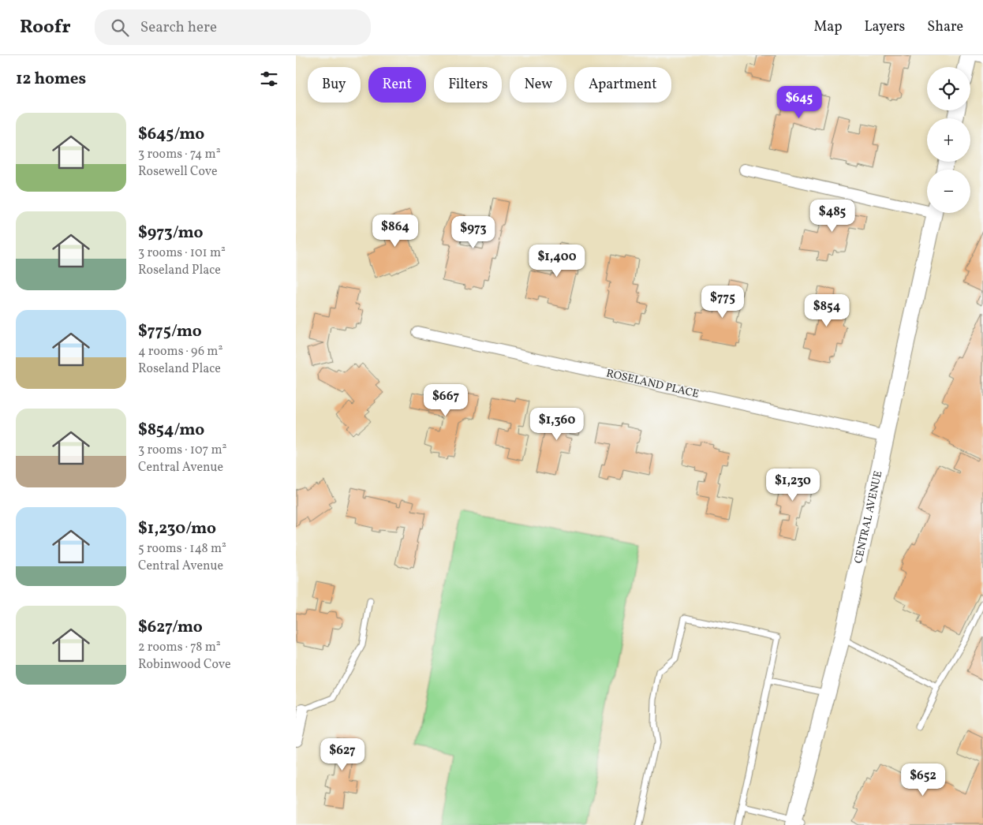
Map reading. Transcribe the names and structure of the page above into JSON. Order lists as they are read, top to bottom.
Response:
{
  "streets": {
    "main road": ["CENTRAL AVENUE"],
    "street": ["ROSELAND PLACE"]
  },
  "crossings": [
    ["ROSELAND PLACE", "CENTRAL AVENUE"]
  ],
  "page": {
    "header": "Roofr",
    "search": "Search here",
    "nav": ["Map", "Layers", "Share"],
    "heading": "12 homes",
    "map_buttons": ["+", "−"],
    "chip": [
      "Buy",
      "Rent",
      "Filters",
      "New",
      "Apartment"
    ],
    "price": [
      "$645",
      "$485",
      "$864",
      "$973",
      "$1,400",
      "$775",
      "$854",
      "$667",
      "$1,360",
      "$1,230",
      "$627",
      "$652"
    ],
    "list": [
      {
        "name": "$645/mo",
        "note": "3 rooms · 74 m² · Rosewell Cove"
      },
      {
        "name": "$973/mo",
        "note": "3 rooms · 101 m² · Roseland Place"
      },
      {
        "name": "$775/mo",
        "note": "4 rooms · 96 m² · Roseland Place"
      },
      {
        "name": "$854/mo",
        "note": "3 rooms · 107 m² · Central Avenue"
      },
      {
        "name": "$1,230/mo",
        "note": "5 rooms · 148 m² · Central Avenue"
      },
      {
        "name": "$627/mo",
        "note": "2 rooms · 78 m² · Robinwood Cove"
      }
    ]
  }
}
